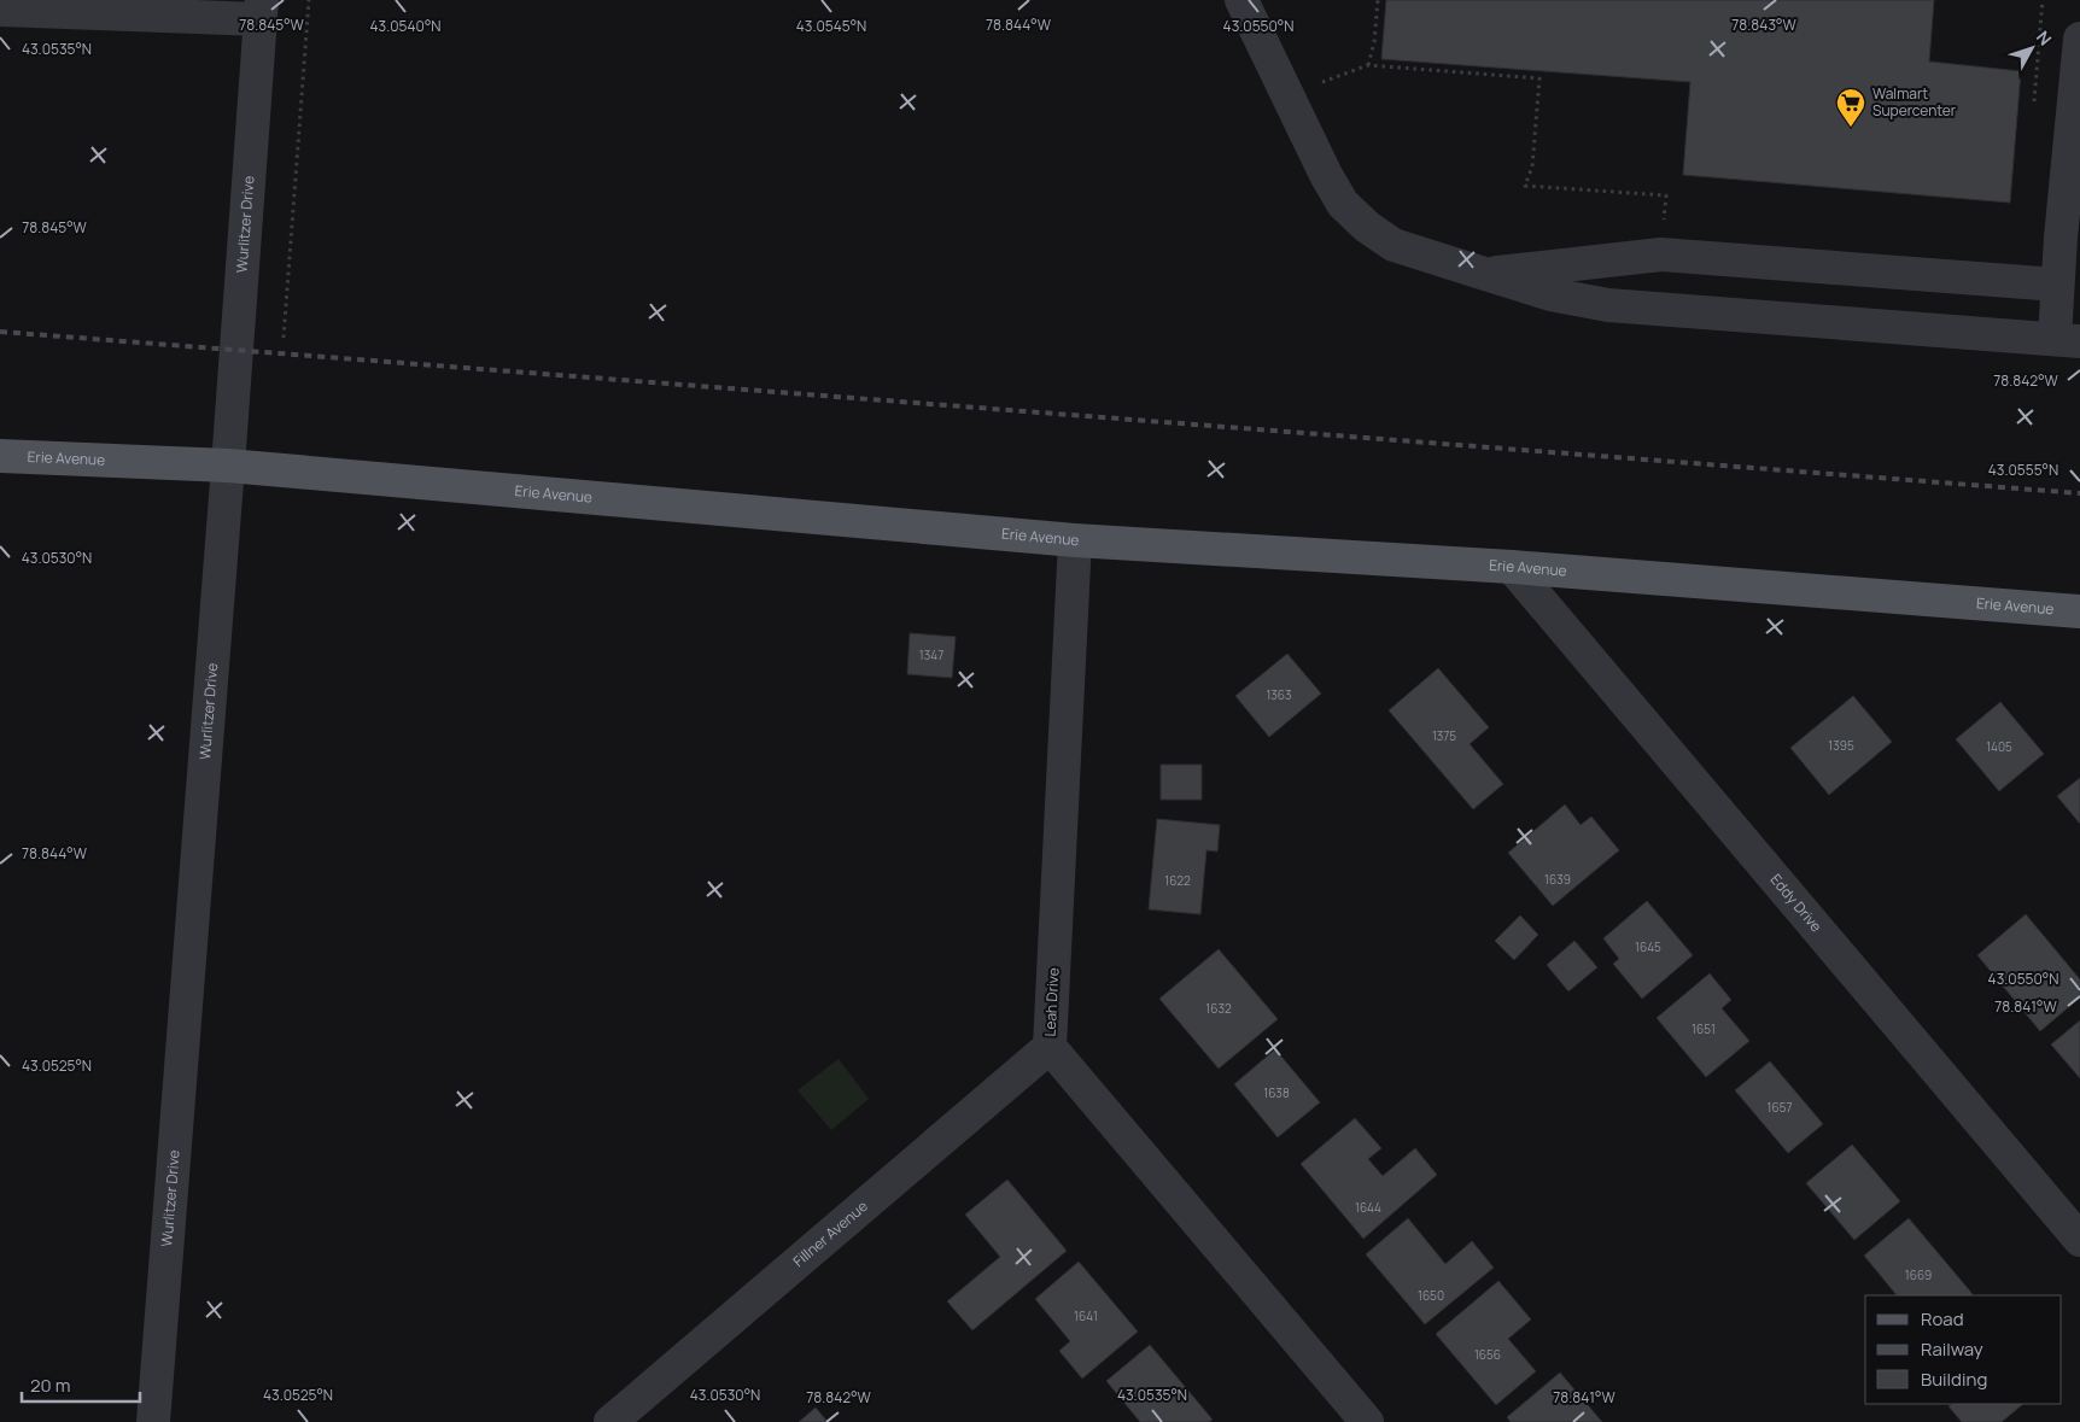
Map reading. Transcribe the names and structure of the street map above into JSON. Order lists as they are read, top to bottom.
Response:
{
  "streets": {
    "main road": ["Erie Avenue"],
    "street": [
      "Wurlitzer Drive",
      "Eddy Drive",
      "Leah Drive",
      "Fillner Avenue"
    ]
  },
  "crossings": [
    ["Wurlitzer Drive", "Erie Avenue"],
    ["Erie Avenue", "Eddy Drive"],
    ["Erie Avenue", "Leah Drive"],
    ["Leah Drive", "Fillner Avenue"]
  ],
  "places": {
    "supermarket": ["Walmart Supercenter"]
  },
  "house_numbers": [
    "1347",
    "1363",
    "1375",
    "1395",
    "1405",
    "1639",
    "1622",
    "1645",
    "1632",
    "1651",
    "1638",
    "1657",
    "1644",
    "1669",
    "1650",
    "1641",
    "1656"
  ],
  "legend": ["Road", "Railway", "Building"],
  "scale_bar": "20 m",
  "north": "top right",
  "coordinates": [
    "78.845°W",
    "78.844°W",
    "78.843°W",
    "43.0540°N",
    "43.0545°N",
    "43.0550°N",
    "43.0535°N",
    "78.842°W",
    "43.0555°N",
    "43.0530°N",
    "78.841°W",
    "43.0525°N"
  ]
}
